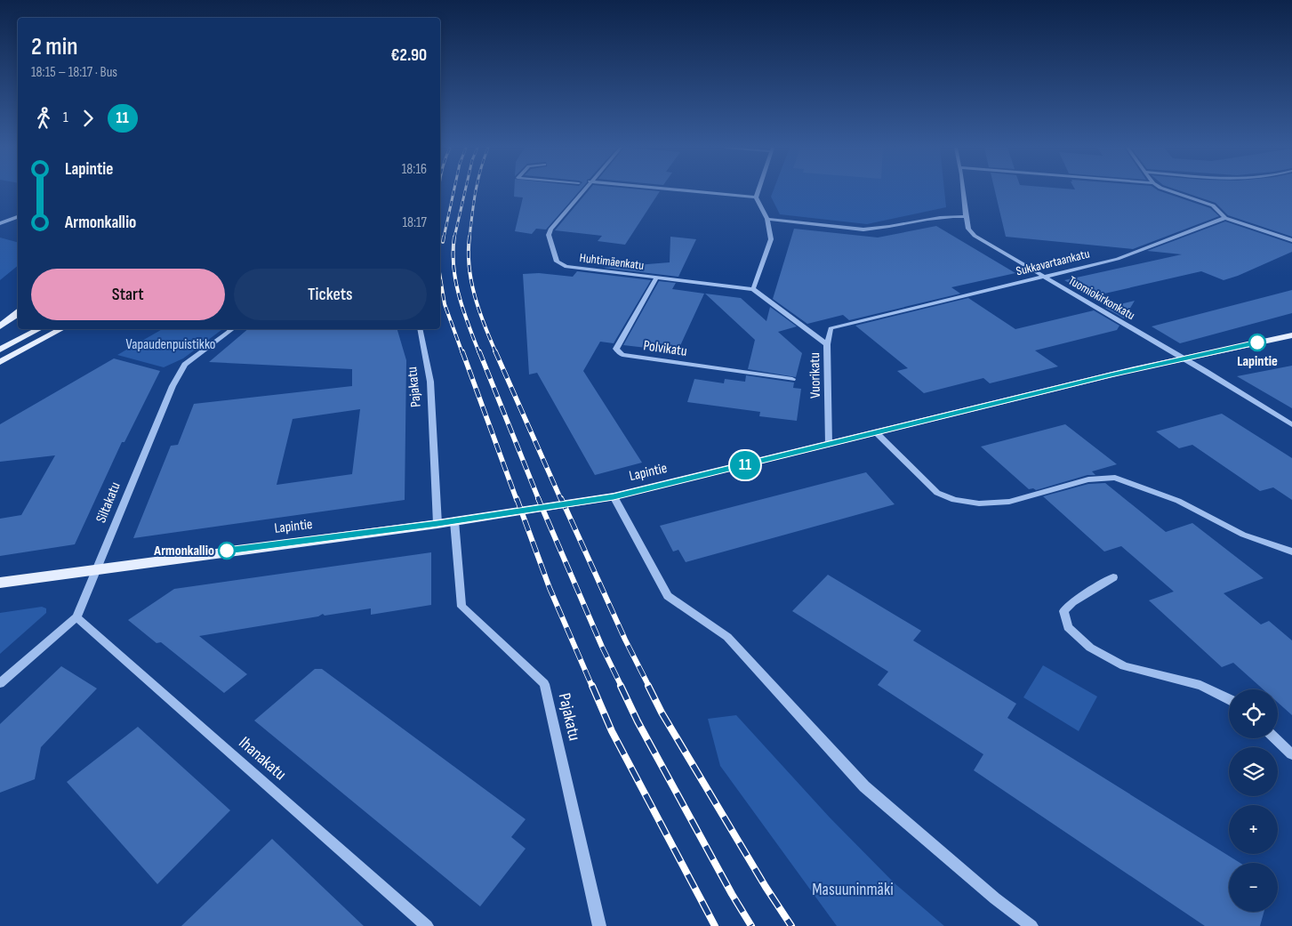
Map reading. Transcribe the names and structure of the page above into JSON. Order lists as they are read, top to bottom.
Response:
{
  "streets": {
    "main road": ["Lapintie"],
    "street": [
      "Huhtimäenkatu",
      "Sukkavartaankatu",
      "Tuomiokirkonkatu",
      "Polvikatu",
      "Vuorikatu",
      "Pajakatu",
      "Siltakatu",
      "Ihanakatu"
    ]
  },
  "crossings": [
    ["Huhtimäenkatu", "Polvikatu"],
    ["Huhtimäenkatu", "Vuorikatu"],
    ["Sukkavartaankatu", "Tuomiokirkonkatu"],
    ["Sukkavartaankatu", "Vuorikatu"],
    ["Tuomiokirkonkatu", "Lapintie"],
    ["Vuorikatu", "Lapintie"],
    ["Pajakatu", "Lapintie"],
    ["Lapintie", "Siltakatu"],
    ["Siltakatu", "Ihanakatu"]
  ],
  "parks": ["Vapaudenpuistikko", "Masuuninmäki"],
  "places": ["Lapintie", "Armonkallio"],
  "lines": ["bus line 11"],
  "page": {
    "on_map": "11",
    "heading": ["2 min", "18:15 – 18:17 · Bus", "€2.90"],
    "legs": ["1", "11"],
    "list": [
      {
        "name": "Lapintie",
        "value": "18:16"
      },
      {
        "name": "Armonkallio",
        "value": "18:17"
      }
    ],
    "buttons": ["Start", "Tickets"],
    "map_buttons": ["+", "−"]
  }
}
